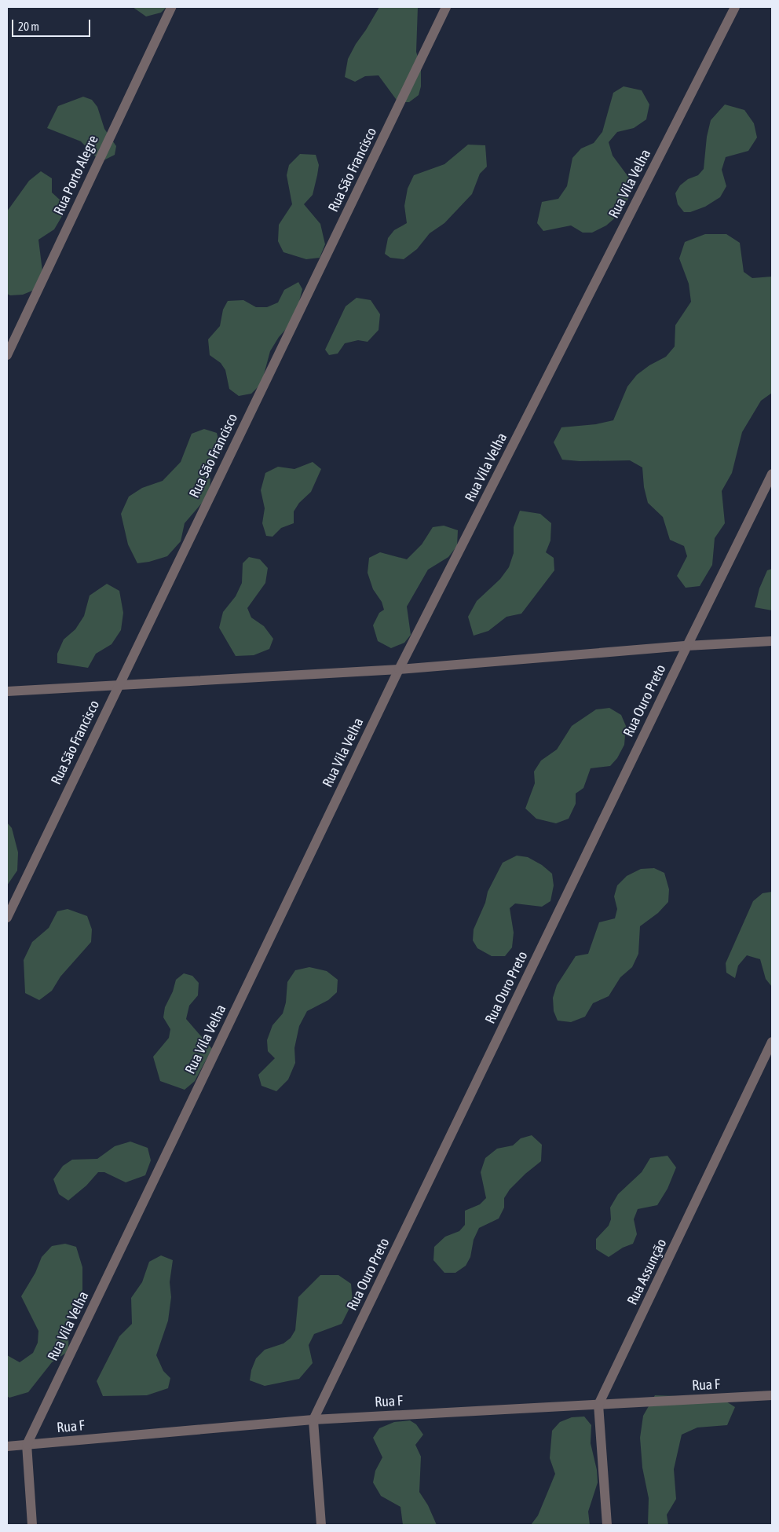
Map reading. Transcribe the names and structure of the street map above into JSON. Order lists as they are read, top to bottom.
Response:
{
  "streets": {
    "street": [
      "Rua São Francisco",
      "Rua Porto Alegre",
      "Rua Vila Velha",
      "Rua Ouro Preto",
      "Rua Assunção",
      "Rua F"
    ]
  },
  "crossings": [
    ["Rua Vila Velha", "Rua F"],
    ["Rua Ouro Preto", "Rua F"],
    ["Rua Assunção", "Rua F"]
  ],
  "scale_bar": "20 m"
}
